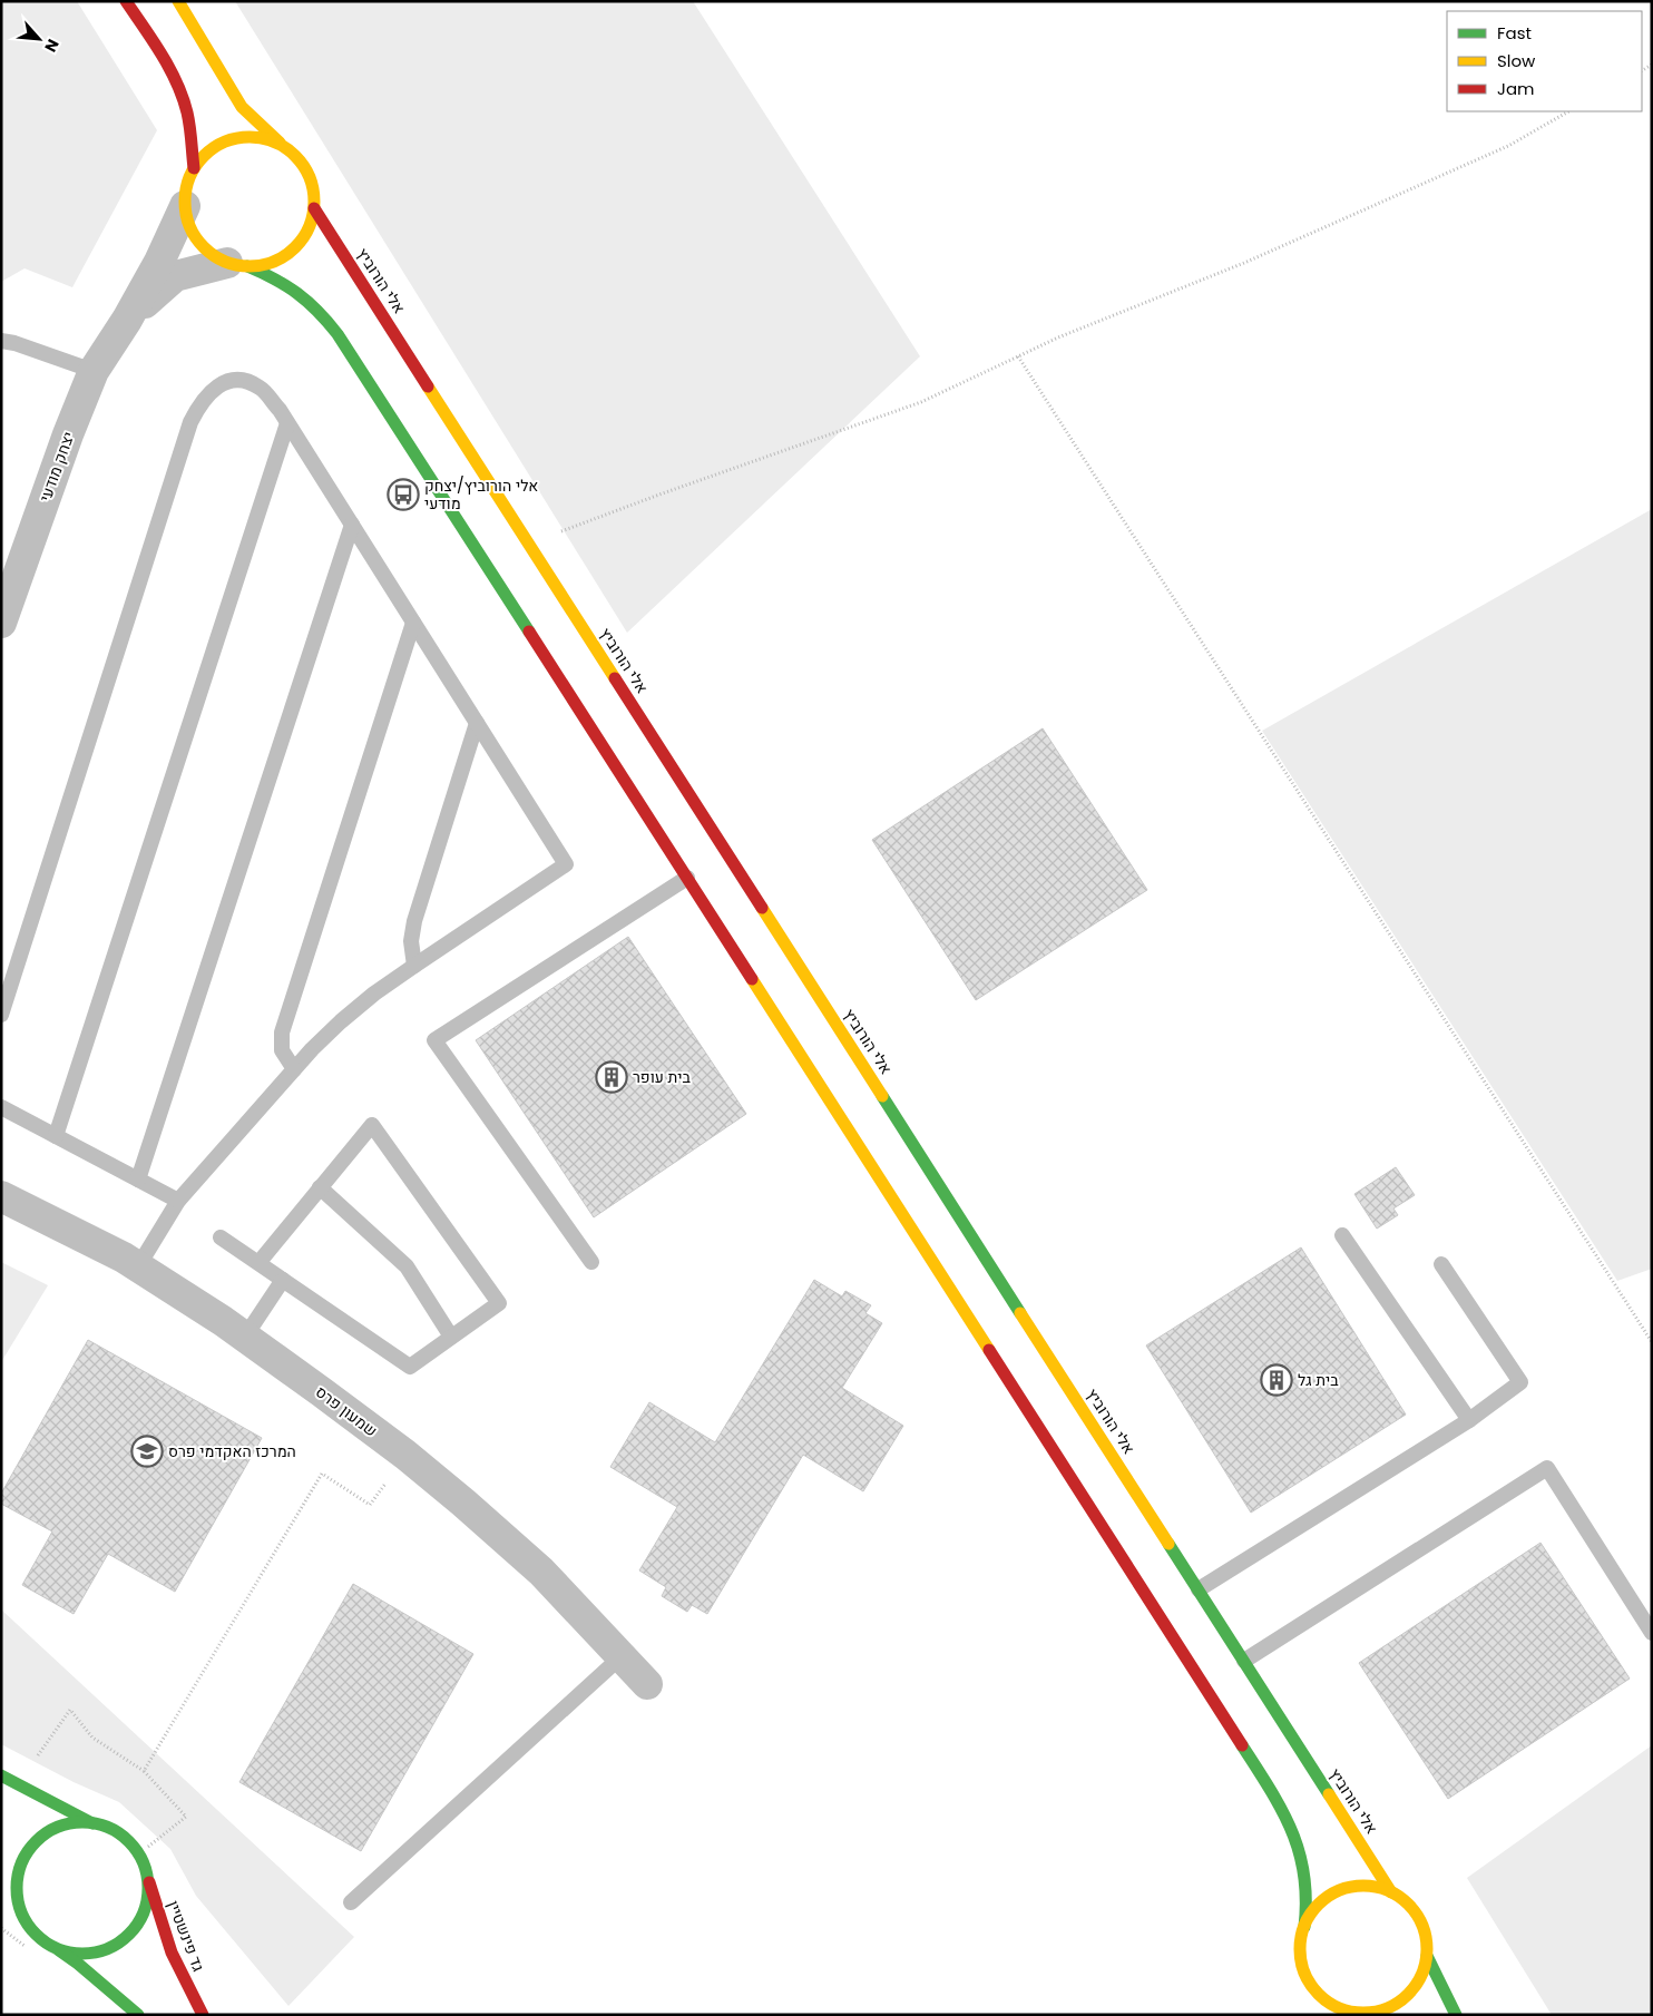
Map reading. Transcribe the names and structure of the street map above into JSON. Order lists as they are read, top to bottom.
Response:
{
  "streets": {
    "street": [
      "אלי הורוביץ",
      "יצחק מודעי",
      "שמעון פרס",
      "גד פינשטיין"
    ]
  },
  "crossings": [
    ["אלי הורוביץ", "יצחק מודעי"]
  ],
  "places": {
    "bus stop": ["אלי הורוביץ/יצחק מודעי"],
    "building": ["בית עופר", "בית גל"],
    "school or university": ["המרכז האקדמי פרס"]
  },
  "legend": ["Fast", "Slow", "Jam"],
  "north": "bottom right"
}
